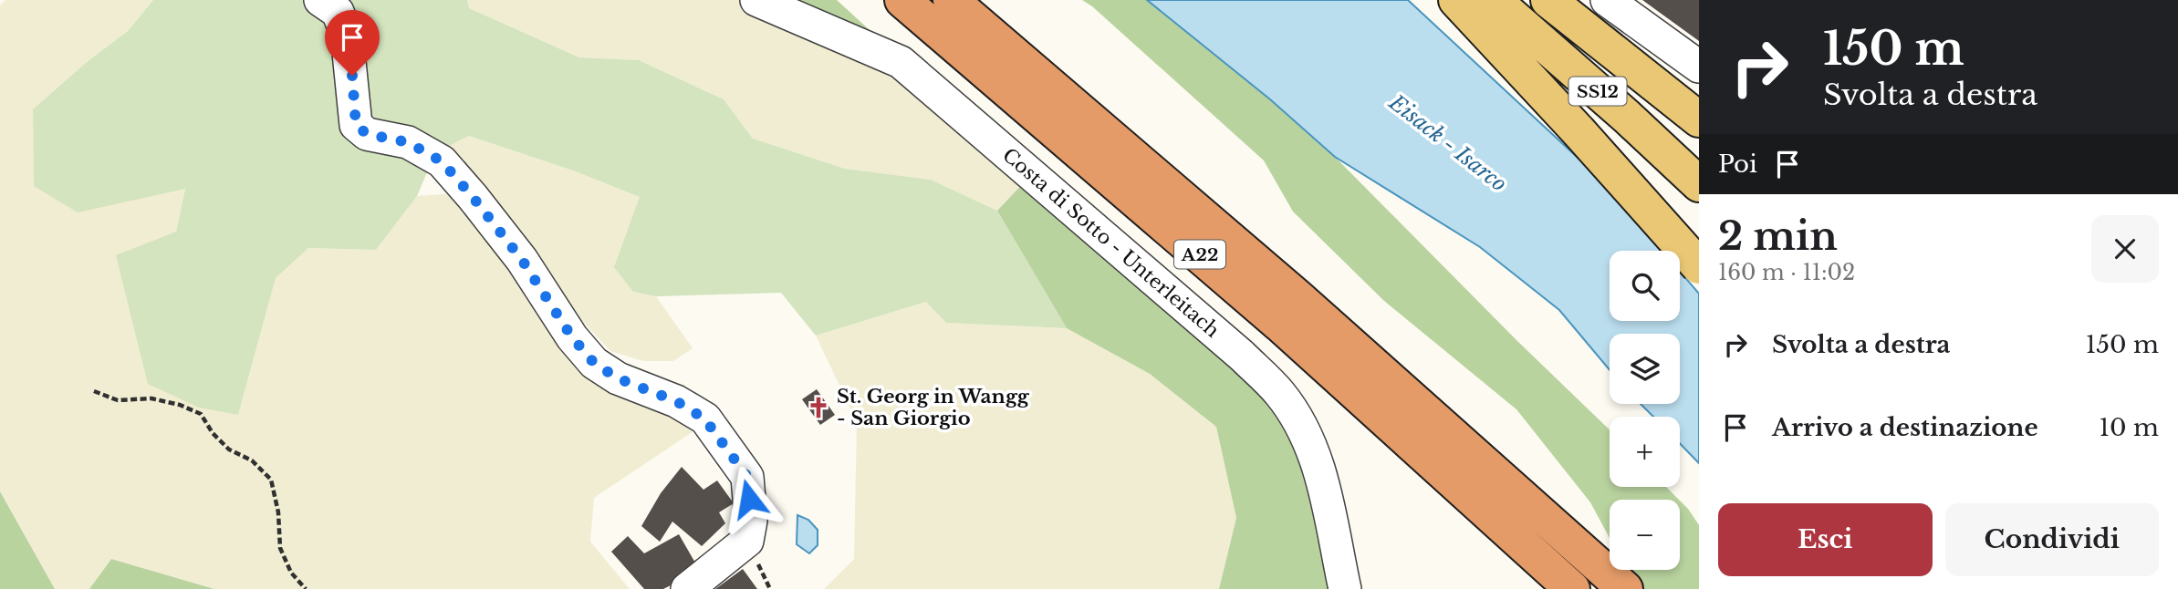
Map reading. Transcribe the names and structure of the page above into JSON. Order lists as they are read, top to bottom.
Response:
{
  "streets": {
    "highway": ["A22"],
    "main road": ["SS12"],
    "street": ["Costa di Sotto - Unterleitach"]
  },
  "water": ["Eisack - Isarco"],
  "places": {
    "church": ["St. Georg in Wangg - San Giorgio"]
  },
  "page": {
    "turn": ["150 m", "Svolta a destra"],
    "then": "Poi",
    "heading": ["2 min", "160 m · 11:02"],
    "map_buttons": ["+", "−"],
    "list": [
      {
        "name": "Svolta a destra",
        "value": "150 m"
      },
      {
        "name": "Arrivo a destinazione",
        "value": "10 m"
      }
    ],
    "buttons": ["Esci", "Condividi"]
  }
}
